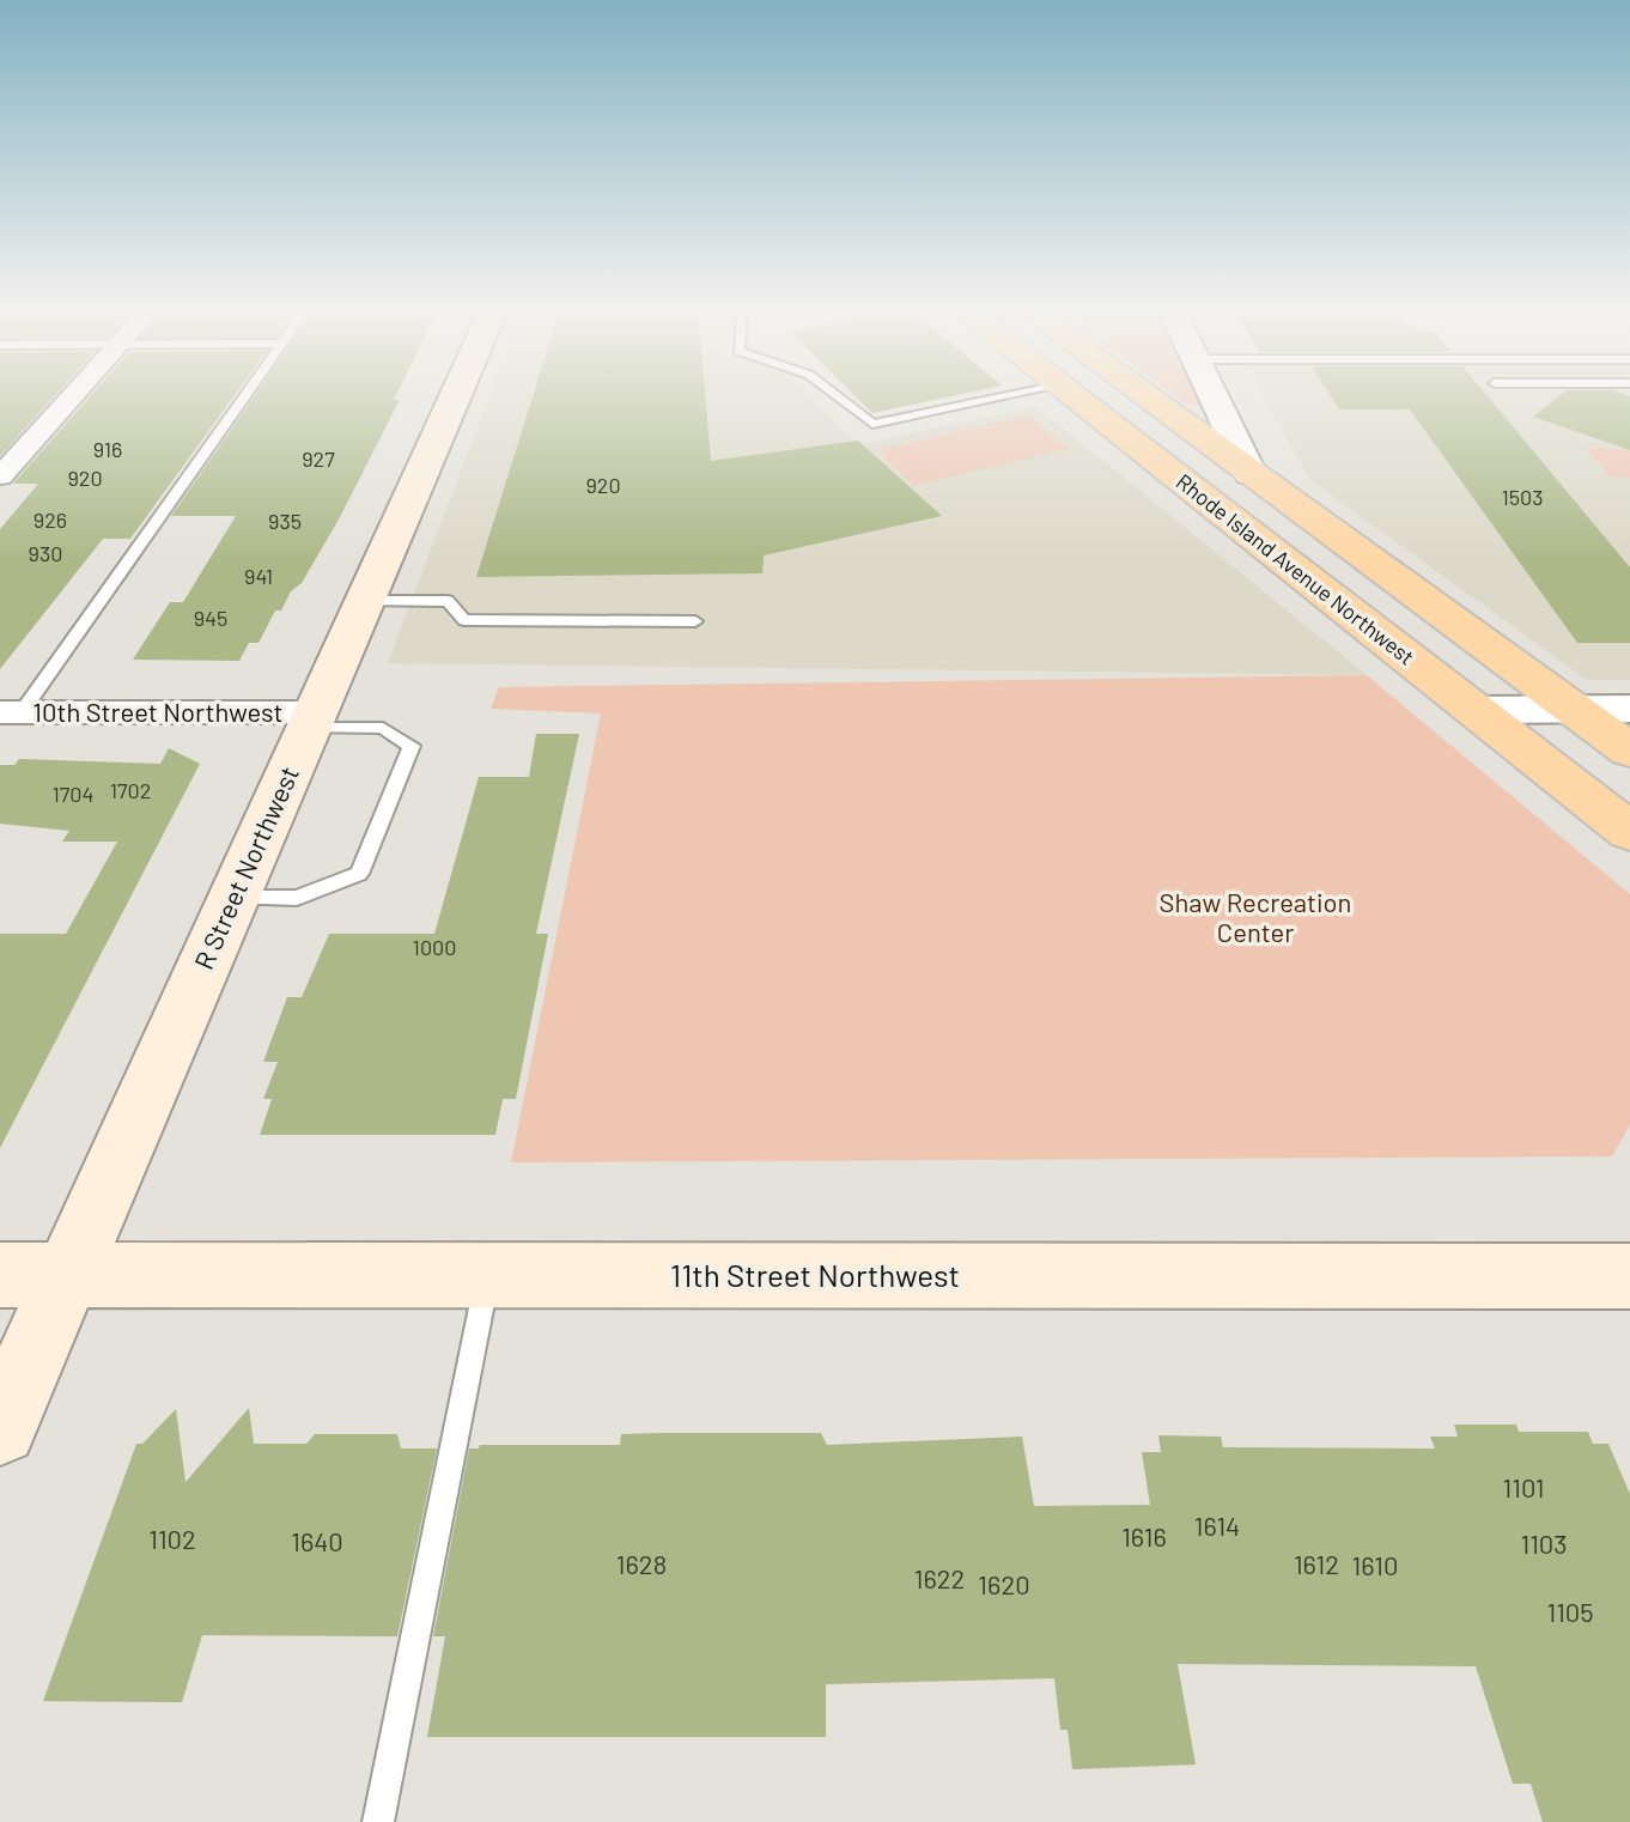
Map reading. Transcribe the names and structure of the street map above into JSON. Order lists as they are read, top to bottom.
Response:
{
  "streets": {
    "highway": ["Rhode Island Avenue Northwest"],
    "main road": ["R Street Northwest", "11th Street Northwest"],
    "street": ["10th Street Northwest"]
  },
  "crossings": [
    ["10th Street Northwest", "R Street Northwest"],
    ["R Street Northwest", "11th Street Northwest"]
  ],
  "parks": ["Shaw Recreation Center"],
  "house_numbers": [
    "916",
    "927",
    "920",
    "920",
    "1503",
    "926",
    "935",
    "930",
    "941",
    "945",
    "1702",
    "1704",
    "1000",
    "1101",
    "1614",
    "1616",
    "1102",
    "1640",
    "1103",
    "1628",
    "1612",
    "1610",
    "1622",
    "1620",
    "1105"
  ]
}
